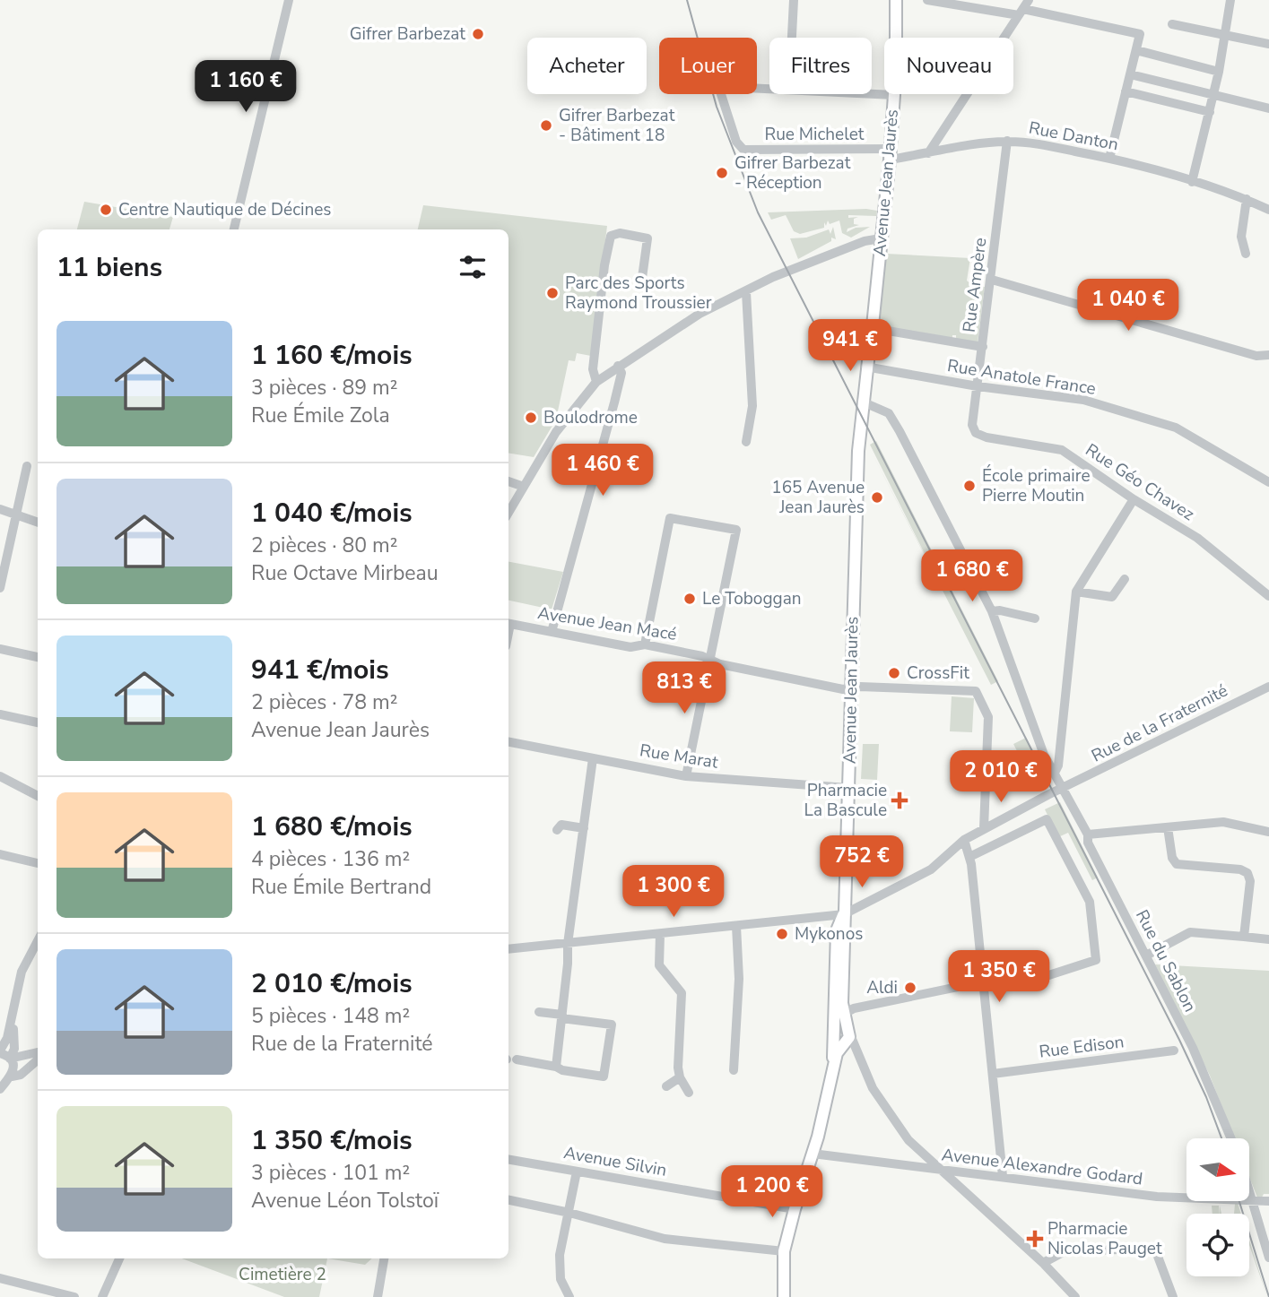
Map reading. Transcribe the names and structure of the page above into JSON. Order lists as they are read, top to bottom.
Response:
{
  "streets": {
    "main road": ["Avenue Jean Jaurès"],
    "street": [
      "Rue Michelet",
      "Rue Danton",
      "Rue Ampère",
      "Rue Anatole France",
      "Rue Géo Chavez",
      "Avenue Jean Macé",
      "Rue de la Fraternité",
      "Rue Marat",
      "Rue du Sablon",
      "Rue Edison",
      "Avenue Silvin",
      "Avenue Alexandre Godard"
    ]
  },
  "crossings": [
    ["Rue Michelet", "Rue Danton"],
    ["Rue Michelet", "Avenue Jean Jaurès"],
    ["Rue Danton", "Avenue Jean Jaurès"],
    ["Rue Danton", "Rue Ampère"],
    ["Avenue Jean Jaurès", "Rue Anatole France"],
    ["Avenue Jean Jaurès", "Avenue Jean Macé"],
    ["Avenue Jean Jaurès", "Rue de la Fraternité"],
    ["Avenue Jean Jaurès", "Rue Marat"],
    ["Avenue Jean Jaurès", "Rue du Sablon"],
    ["Avenue Jean Jaurès", "Avenue Silvin"],
    ["Avenue Jean Jaurès", "Avenue Alexandre Godard"],
    ["Rue Ampère", "Rue Anatole France"],
    ["Rue Ampère", "Rue Géo Chavez"],
    ["Avenue Jean Macé", "Rue de la Fraternité"],
    ["Rue de la Fraternité", "Rue du Sablon"]
  ],
  "parks": ["Cimetière 2"],
  "places": {
    "other": [
      "Gifrer Barbezat",
      "Gifrer Barbezat - Bâtiment 18",
      "Gifrer Barbezat - Réception",
      "Centre Nautique de Décines",
      "Parc des Sports Raymond Troussier",
      "Boulodrome",
      "École primaire Pierre Moutin",
      "165 Avenue Jean Jaurès",
      "Le Toboggan",
      "CrossFit",
      "Mykonos",
      "Aldi"
    ],
    "health": ["Pharmacie La Bascule", "Pharmacie Nicolas Pauget"]
  },
  "north": "right",
  "page": {
    "chip": [
      "Acheter",
      "Louer",
      "Filtres",
      "Nouveau"
    ],
    "price": [
      "1 160 €",
      "1 040 €",
      "941 €",
      "1 460 €",
      "1 680 €",
      "813 €",
      "2 010 €",
      "752 €",
      "1 300 €",
      "1 350 €",
      "1 200 €"
    ],
    "heading": "11 biens",
    "list": [
      {
        "name": "1 160 €/mois",
        "note": "3 pièces · 89 m² · Rue Émile Zola"
      },
      {
        "name": "1 040 €/mois",
        "note": "2 pièces · 80 m² · Rue Octave Mirbeau"
      },
      {
        "name": "941 €/mois",
        "note": "2 pièces · 78 m² · Avenue Jean Jaurès"
      },
      {
        "name": "1 680 €/mois",
        "note": "4 pièces · 136 m² · Rue Émile Bertrand"
      },
      {
        "name": "2 010 €/mois",
        "note": "5 pièces · 148 m² · Rue de la Fraternité"
      },
      {
        "name": "1 350 €/mois",
        "note": "3 pièces · 101 m² · Avenue Léon Tolstoï"
      }
    ]
  }
}
